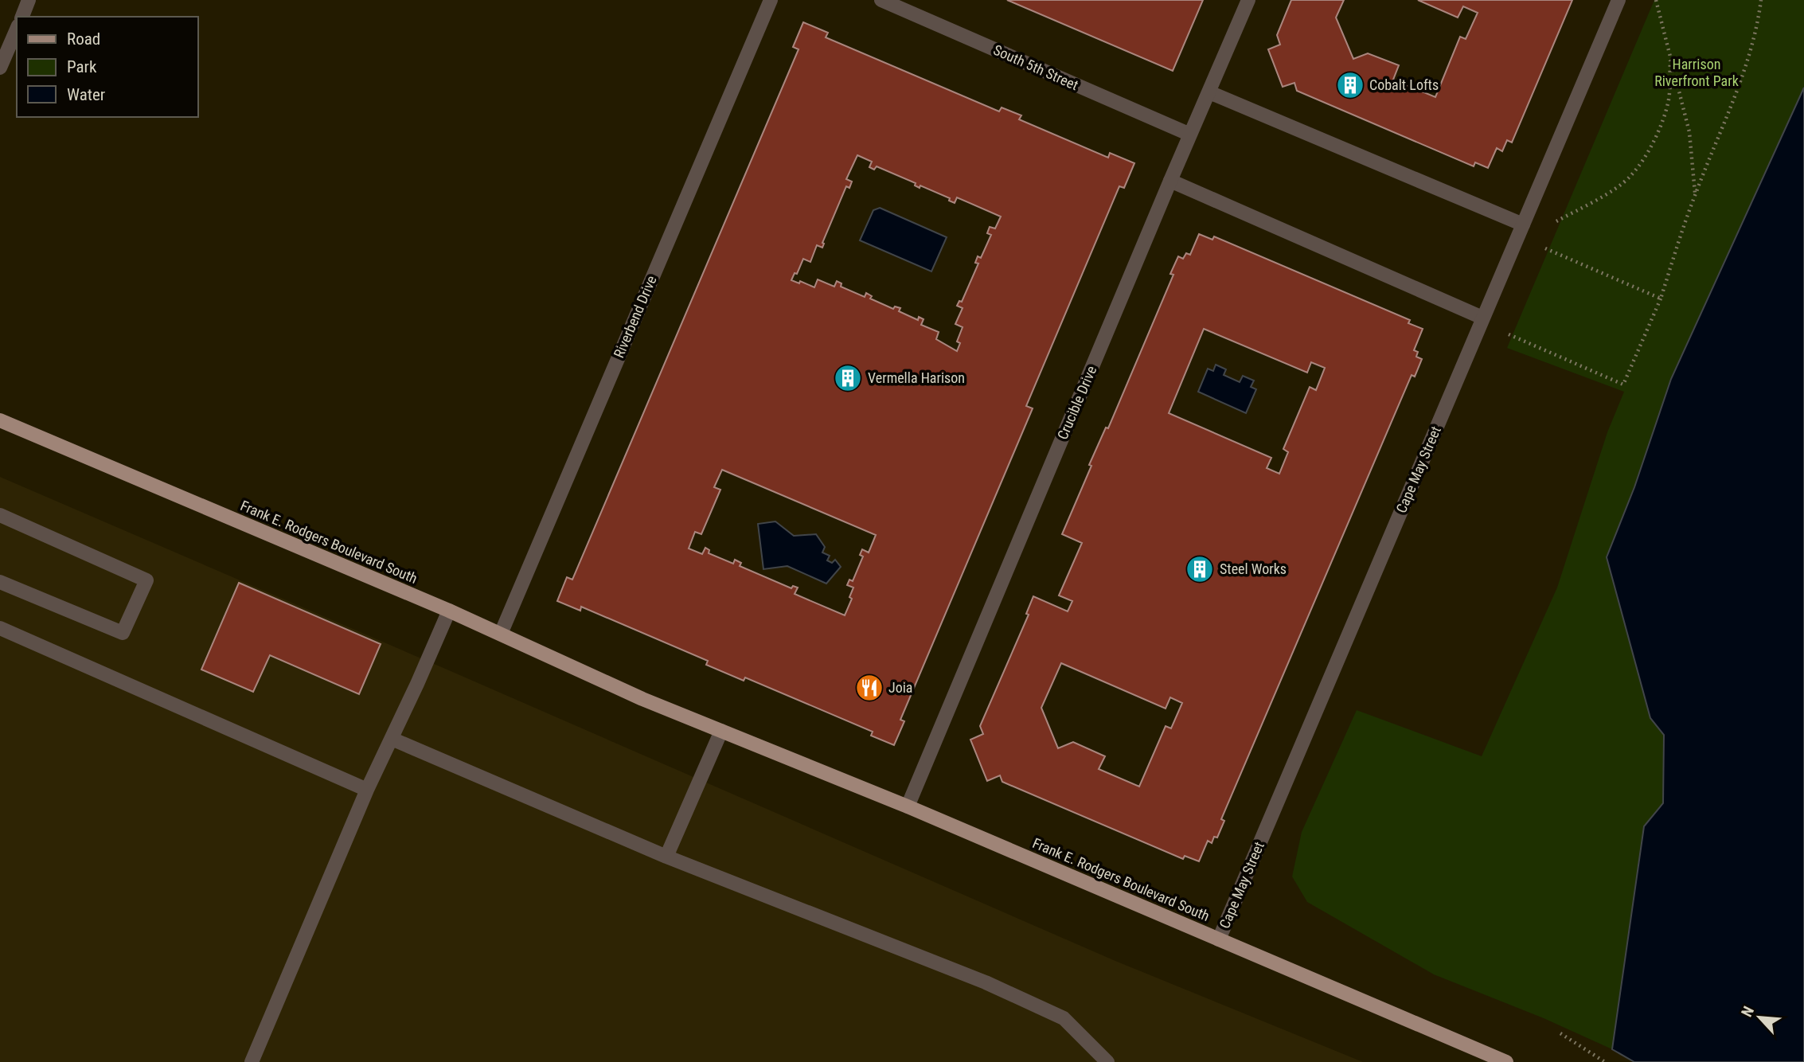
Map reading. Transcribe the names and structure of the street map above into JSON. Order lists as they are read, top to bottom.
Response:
{
  "streets": {
    "main road": ["Frank E. Rodgers Boulevard South"],
    "street": [
      "South 5th Street",
      "Riverbend Drive",
      "Crucible Drive",
      "Cape May Street"
    ]
  },
  "crossings": [
    ["South 5th Street", "Crucible Drive"],
    ["Riverbend Drive", "Frank E. Rodgers Boulevard South"],
    ["Crucible Drive", "Frank E. Rodgers Boulevard South"],
    ["Cape May Street", "Frank E. Rodgers Boulevard South"]
  ],
  "parks": ["Harrison Riverfront Park"],
  "places": {
    "building": ["Cobalt Lofts", "Vermella Harison", "Steel Works"],
    "restaurant": ["Joia"]
  },
  "legend": ["Road", "Park", "Water"],
  "north": "top left"
}
